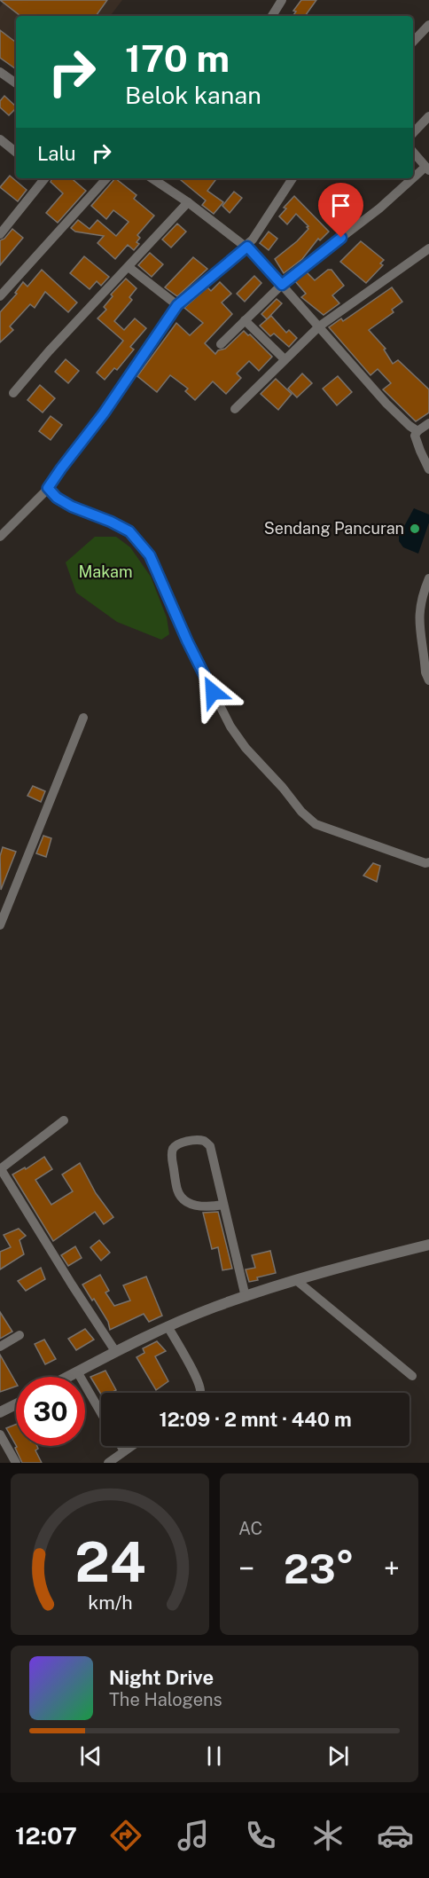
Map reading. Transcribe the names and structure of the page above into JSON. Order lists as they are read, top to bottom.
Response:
{
  "parks": ["Makam"],
  "places": ["Sendang Pancuran"],
  "page": {
    "turn": ["170 m", "Belok kanan"],
    "then": "Lalu",
    "limit": "30",
    "trip": "12:09 · 2 mnt · 440 m",
    "tile": "AC",
    "heat": ["−", "23°", "+"],
    "song": ["Night Drive", "The Halogens"],
    "tabs": "12:07",
    "gauge": ["24", "km/h"]
  }
}
